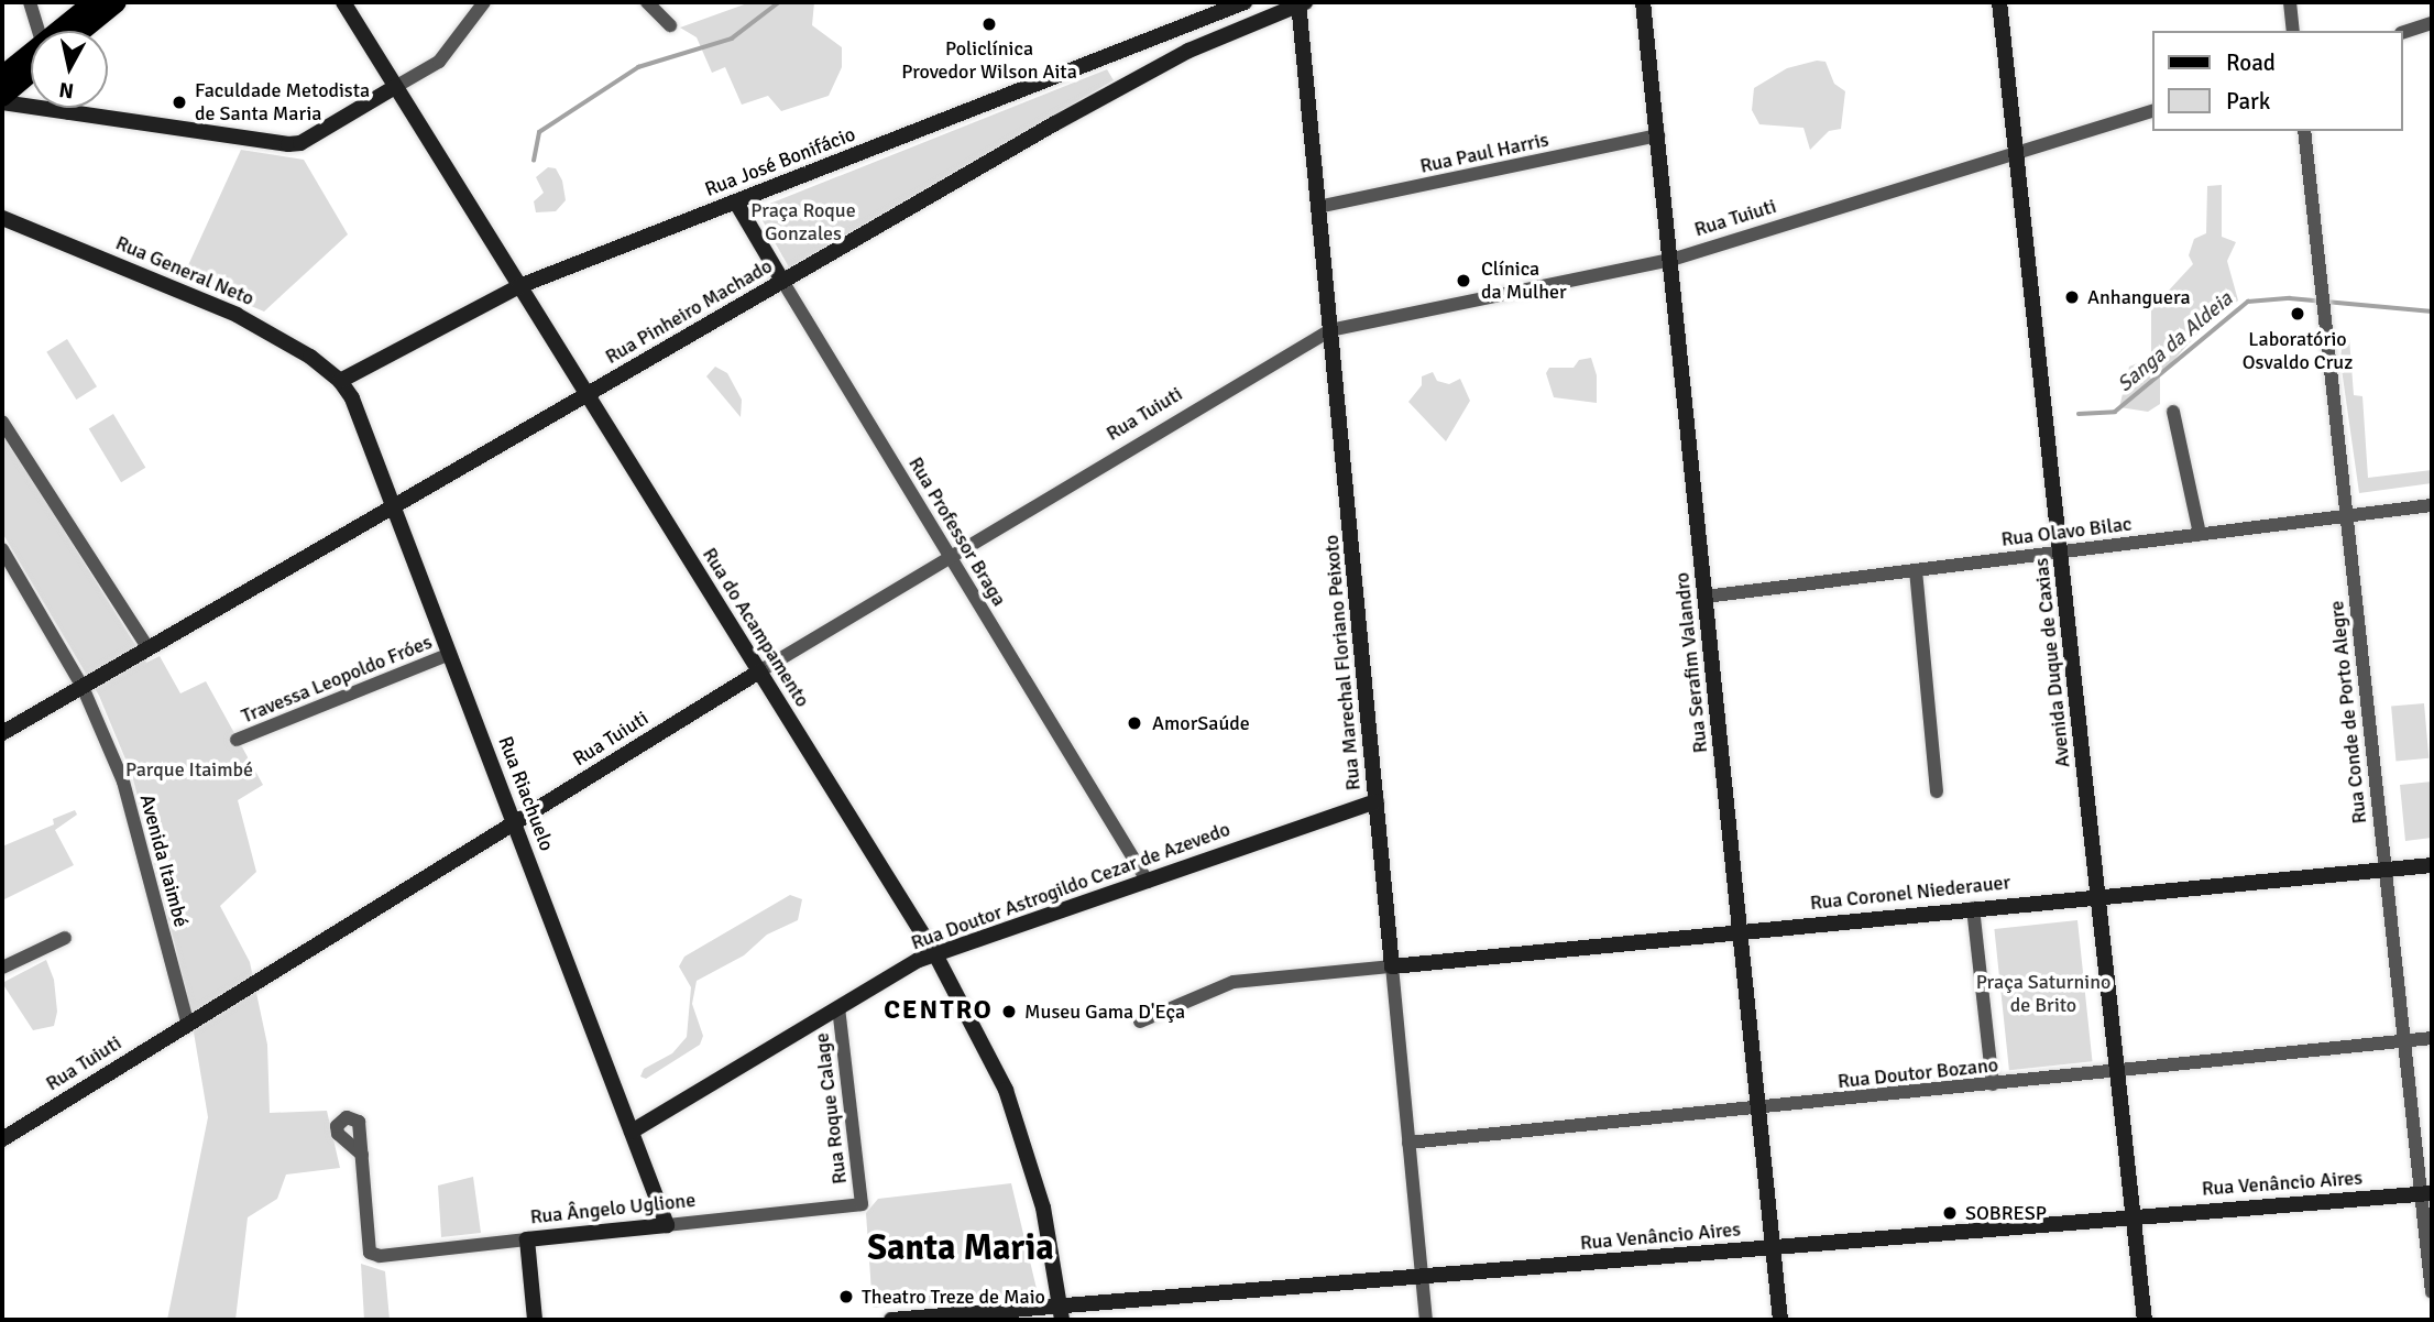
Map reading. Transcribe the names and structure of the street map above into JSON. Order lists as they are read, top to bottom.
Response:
{
  "streets": {
    "street": [
      "Rua Paul Harris",
      "Rua José Bonifácio",
      "Rua Tuiuti",
      "Rua General Neto",
      "Rua Pinheiro Machado",
      "Rua Professor Braga",
      "Rua Olavo Bilac",
      "Rua do Acampamento",
      "Rua Marechal Floriano Peixoto",
      "Rua Serafim Valandro",
      "Avenida Duque de Caxias",
      "Travessa Leopoldo Fróes",
      "Rua Conde de Porto Alegre",
      "Rua Riachuelo",
      "Avenida Itaimbé",
      "Rua Doutor Astrogildo Cezar de Azevedo",
      "Rua Coronel Niederauer",
      "Rua Doutor Bozano",
      "Rua Roque Calage",
      "Rua Venâncio Aires",
      "Rua Ângelo Uglione"
    ]
  },
  "crossings": [
    ["Rua Paul Harris", "Rua Marechal Floriano Peixoto"],
    ["Rua Paul Harris", "Rua Serafim Valandro"],
    ["Rua José Bonifácio", "Rua General Neto"],
    ["Rua José Bonifácio", "Rua Professor Braga"],
    ["Rua José Bonifácio", "Rua do Acampamento"],
    ["Rua José Bonifácio", "Rua Riachuelo"],
    ["Rua Tuiuti", "Rua Professor Braga"],
    ["Rua Tuiuti", "Rua do Acampamento"],
    ["Rua Tuiuti", "Rua Marechal Floriano Peixoto"],
    ["Rua Tuiuti", "Rua Serafim Valandro"],
    ["Rua Tuiuti", "Avenida Duque de Caxias"],
    ["Rua Tuiuti", "Rua Riachuelo"],
    ["Rua Tuiuti", "Avenida Itaimbé"],
    ["Rua General Neto", "Rua Riachuelo"],
    ["Rua Pinheiro Machado", "Rua Professor Braga"],
    ["Rua Pinheiro Machado", "Rua do Acampamento"],
    ["Rua Pinheiro Machado", "Rua Marechal Floriano Peixoto"],
    ["Rua Pinheiro Machado", "Rua Riachuelo"],
    ["Rua Pinheiro Machado", "Avenida Itaimbé"],
    ["Rua Professor Braga", "Rua Doutor Astrogildo Cezar de Azevedo"],
    ["Rua Olavo Bilac", "Rua Serafim Valandro"],
    ["Rua Olavo Bilac", "Avenida Duque de Caxias"],
    ["Rua Olavo Bilac", "Rua Conde de Porto Alegre"],
    ["Rua do Acampamento", "Rua Doutor Astrogildo Cezar de Azevedo"],
    ["Rua do Acampamento", "Rua Venâncio Aires"],
    ["Rua Marechal Floriano Peixoto", "Rua Doutor Astrogildo Cezar de Azevedo"],
    ["Rua Marechal Floriano Peixoto", "Rua Coronel Niederauer"],
    ["Rua Marechal Floriano Peixoto", "Rua Doutor Bozano"],
    ["Rua Marechal Floriano Peixoto", "Rua Venâncio Aires"],
    ["Rua Serafim Valandro", "Rua Coronel Niederauer"],
    ["Rua Serafim Valandro", "Rua Doutor Bozano"],
    ["Rua Serafim Valandro", "Rua Venâncio Aires"],
    ["Avenida Duque de Caxias", "Rua Coronel Niederauer"],
    ["Avenida Duque de Caxias", "Rua Doutor Bozano"],
    ["Avenida Duque de Caxias", "Rua Venâncio Aires"],
    ["Travessa Leopoldo Fróes", "Rua Riachuelo"],
    ["Rua Conde de Porto Alegre", "Rua Coronel Niederauer"],
    ["Rua Conde de Porto Alegre", "Rua Doutor Bozano"],
    ["Rua Conde de Porto Alegre", "Rua Venâncio Aires"],
    ["Rua Riachuelo", "Rua Doutor Astrogildo Cezar de Azevedo"],
    ["Rua Riachuelo", "Rua Ângelo Uglione"],
    ["Rua Doutor Astrogildo Cezar de Azevedo", "Rua Roque Calage"],
    ["Rua Roque Calage", "Rua Ângelo Uglione"]
  ],
  "districts": ["CENTRO", "Santa Maria"],
  "water": ["Sanga da Aldeia"],
  "parks": ["Praça Roque Gonzales", "Parque Itaimbé", "Praça Saturnino de Brito"],
  "places": [
    "Policlínica Provedor Wilson Aita",
    "Faculdade Metodista de Santa Maria",
    "Clínica da Mulher",
    "Anhanguera",
    "Laboratório Osvaldo Cruz",
    "AmorSaúde",
    "Museu Gama D'Eça",
    "SOBRESP",
    "Theatro Treze de Maio"
  ],
  "legend": ["Road", "Park"],
  "north": "bottom"
}
